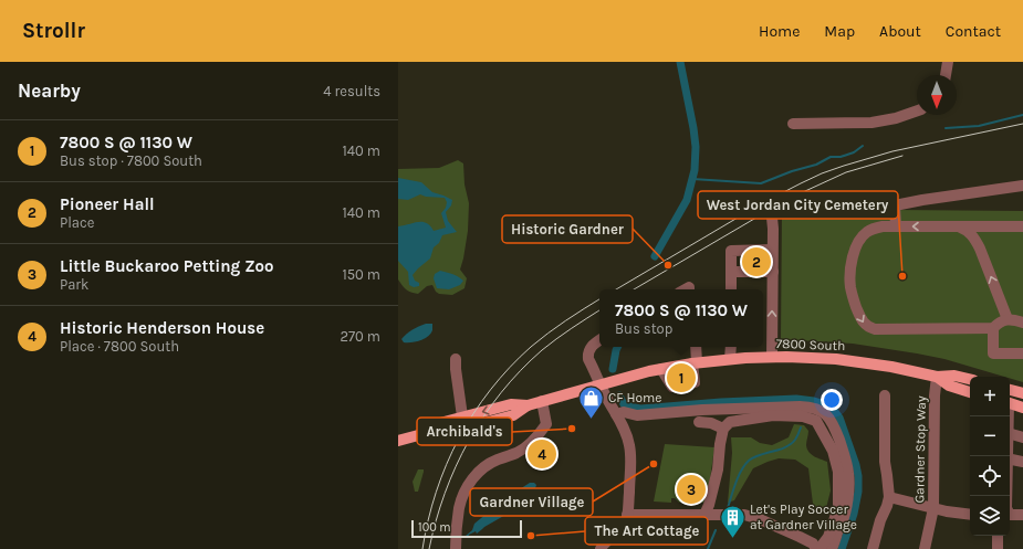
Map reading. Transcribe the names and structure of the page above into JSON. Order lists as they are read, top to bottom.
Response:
{
  "streets": {
    "main road": ["7800 South"],
    "street": ["Gardner Stop Way"]
  },
  "crossings": [
    ["7800 South", "Gardner Stop Way"]
  ],
  "places": {
    "other": [
      "Historic Gardner",
      "West Jordan City Cemetery",
      "Archibald's",
      "Gardner Village",
      "The Art Cottage"
    ],
    "shop": ["CF Home"],
    "building": ["Let's Play Soccer at Gardner Village"]
  },
  "scale_bar": "100 m",
  "north": "bottom",
  "page": {
    "header": "Strollr",
    "nav": [
      "Home",
      "Map",
      "About",
      "Contact"
    ],
    "heading": ["Nearby", "4 results"],
    "list": [
      {
        "mark": "1",
        "name": "7800 S @ 1130 W",
        "note": "Bus stop · 7800 South",
        "value": "140 m"
      },
      {
        "mark": "2",
        "name": "Pioneer Hall",
        "note": "Place",
        "value": "140 m"
      },
      {
        "mark": "3",
        "name": "Little Buckaroo Petting Zoo",
        "note": "Park",
        "value": "150 m"
      },
      {
        "mark": "4",
        "name": "Historic Henderson House",
        "note": "Place · 7800 South",
        "value": "270 m"
      }
    ],
    "pins": [
      "2",
      "1",
      "4",
      "3"
    ],
    "popup": ["7800 S @ 1130 W", "Bus stop"],
    "map_buttons": ["+", "−"],
    "scale": "100 m"
  }
}
